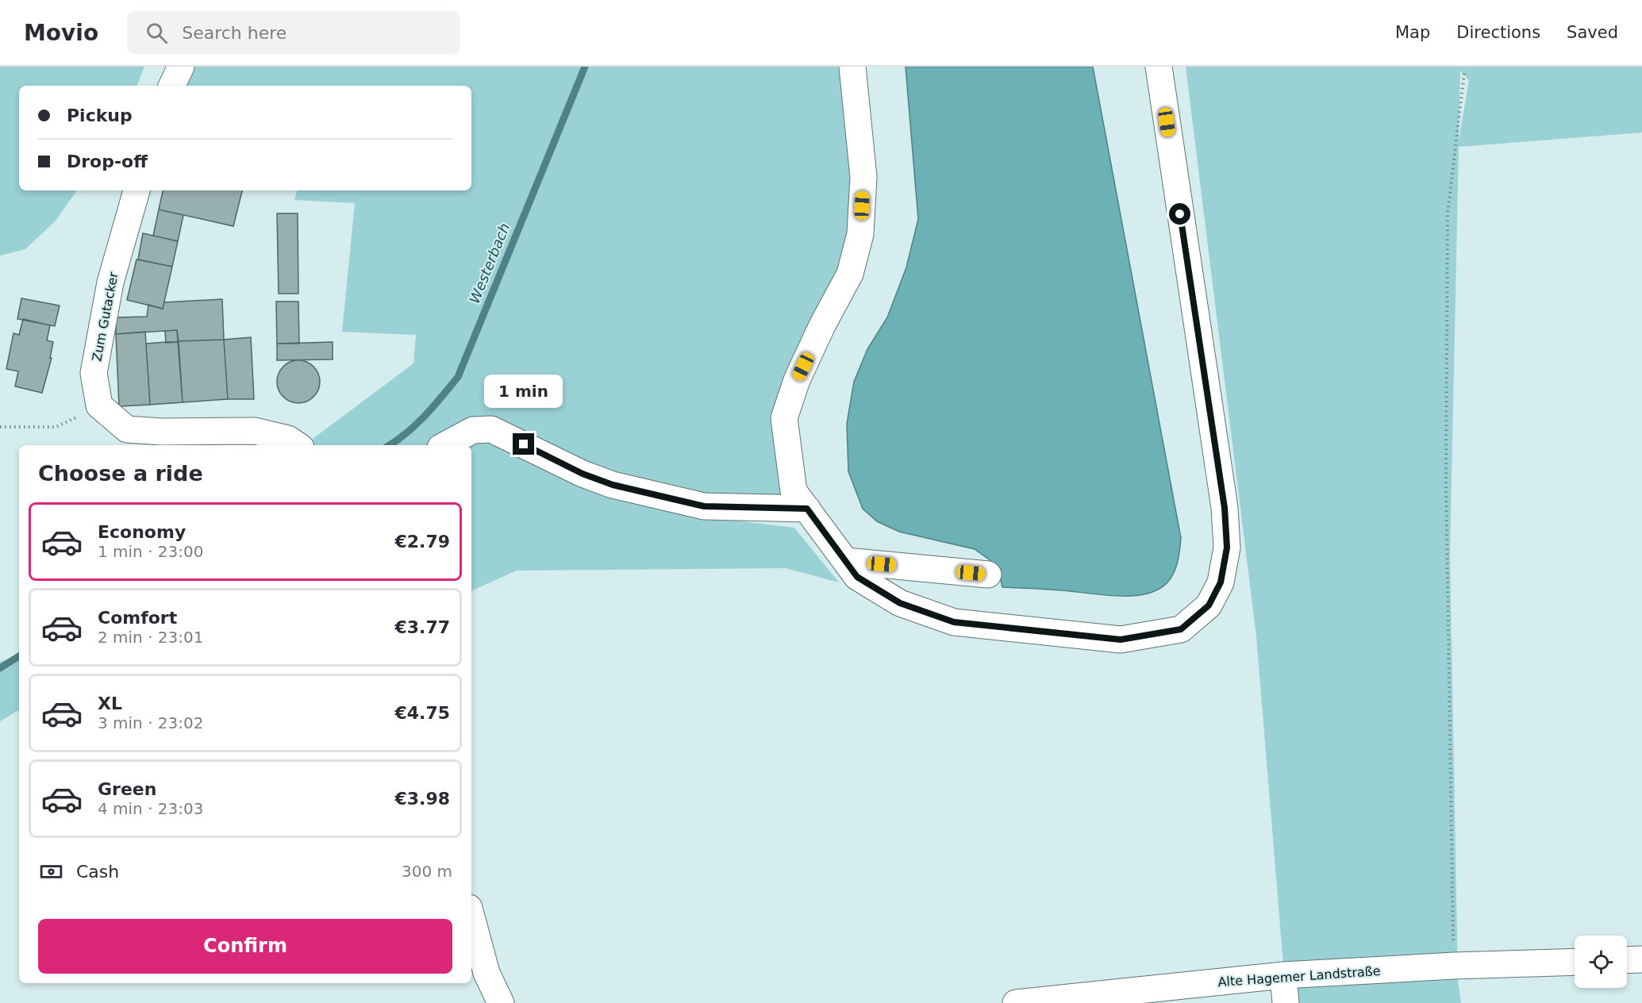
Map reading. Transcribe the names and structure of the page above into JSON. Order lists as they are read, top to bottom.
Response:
{
  "streets": {
    "street": ["Zum Gutacker", "Alte Hagemer Landstraße"]
  },
  "water": ["Westerbach"],
  "page": {
    "header": "Movio",
    "search": "Search here",
    "nav": ["Map", "Directions", "Saved"],
    "banner": ["Pickup", "Drop-off"],
    "bubble": "1 min",
    "heading": "Choose a ride",
    "list": [
      {
        "name": "Economy",
        "note": "1 min · 23:00",
        "value": "€2.79"
      },
      {
        "name": "Comfort",
        "note": "2 min · 23:01",
        "value": "€3.77"
      },
      {
        "name": "XL",
        "note": "3 min · 23:02",
        "value": "€4.75"
      },
      {
        "name": "Green",
        "note": "4 min · 23:03",
        "value": "€3.98"
      }
    ],
    "pay": ["Cash", "300 m"],
    "buttons": "Confirm"
  }
}
